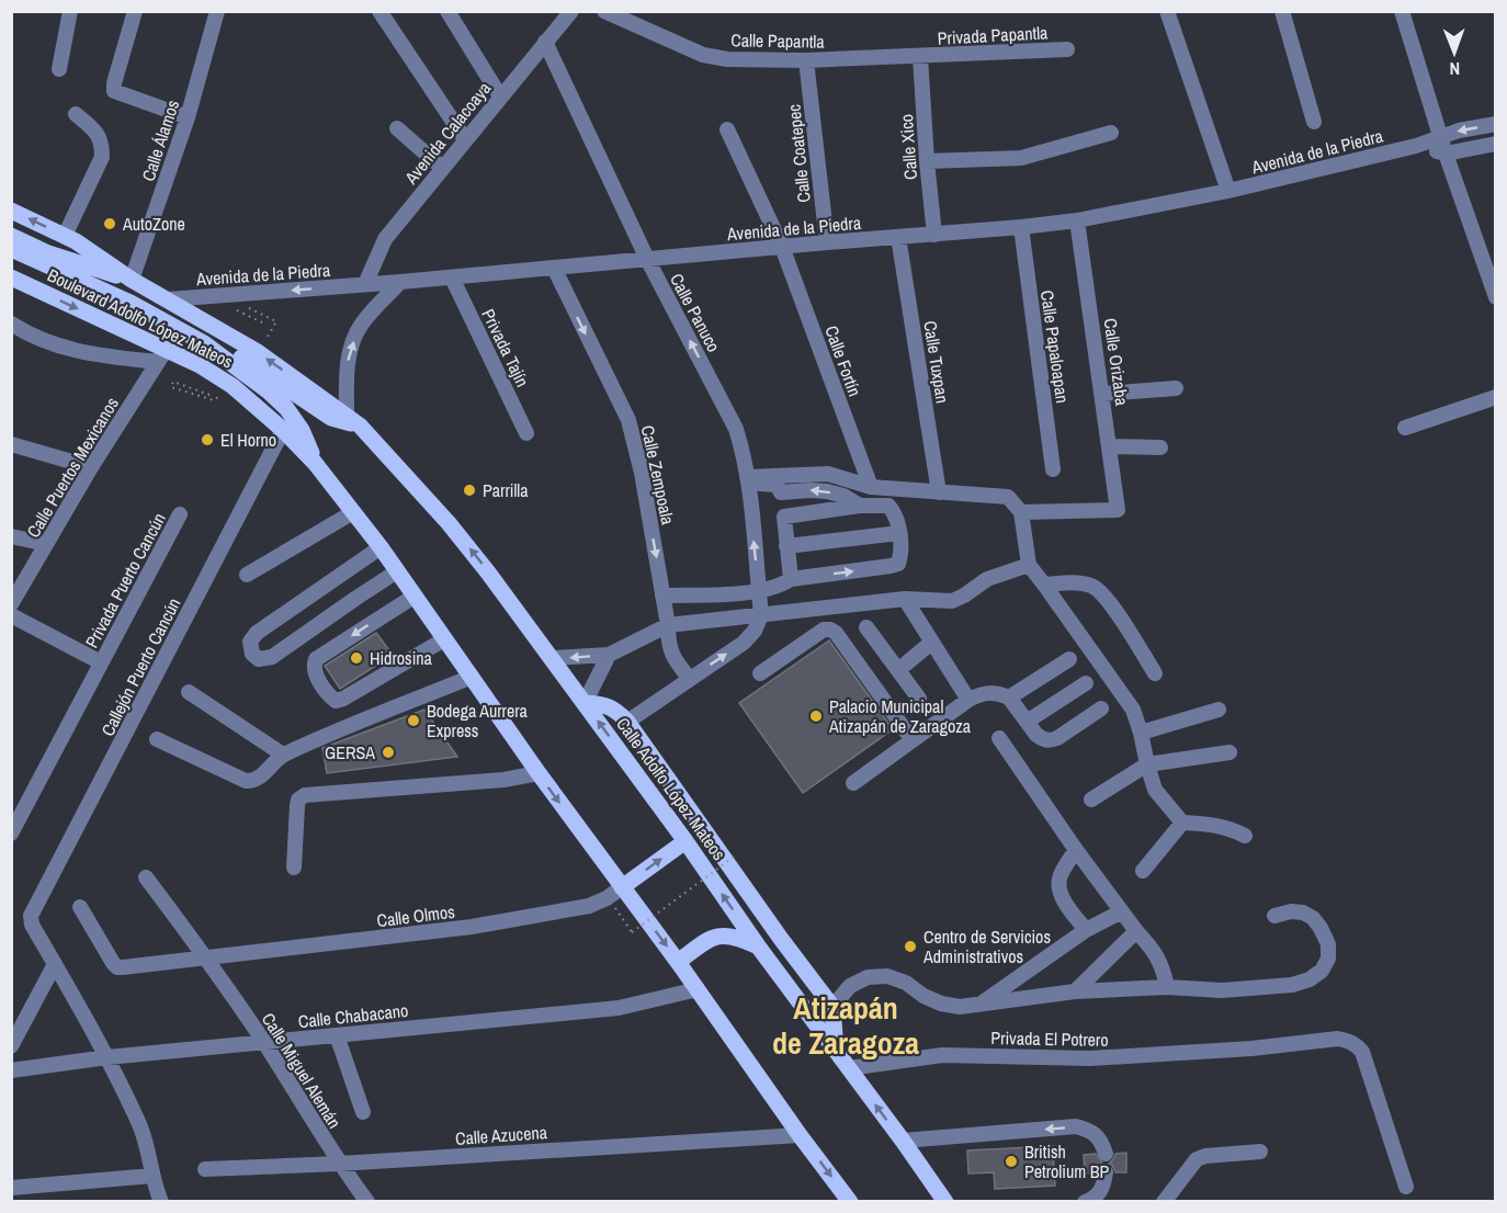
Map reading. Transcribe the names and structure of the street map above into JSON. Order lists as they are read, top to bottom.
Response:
{
  "streets": {
    "main road": ["Boulevard Adolfo López Mateos", "Calle Adolfo López Mateos"],
    "street": [
      "Privada Papantla",
      "Calle Papantla",
      "Avenida Calacoaya",
      "Calle Álamos",
      "Calle Xico",
      "Avenida de la Piedra",
      "Calle Coatepec",
      "Calle Panuco",
      "Calle Papaloapan",
      "Privada Tajín",
      "Calle Fortín",
      "Calle Tuxpan",
      "Calle Orizaba",
      "Calle Puertos Mexicanos",
      "Calle Zempoala",
      "Privada Puerto Cancún",
      "Callejón Puerto Cancún",
      "Calle Olmos",
      "Calle Chabacano",
      "Privada El Potrero",
      "Calle Miguel Alemán",
      "Calle Azucena"
    ]
  },
  "crossings": [
    ["Privada Papantla", "Calle Papantla"],
    ["Privada Papantla", "Calle Xico"],
    ["Calle Papantla", "Calle Xico"],
    ["Calle Papantla", "Calle Coatepec"],
    ["Avenida Calacoaya", "Avenida de la Piedra"],
    ["Avenida Calacoaya", "Calle Panuco"],
    ["Calle Álamos", "Boulevard Adolfo López Mateos"],
    ["Calle Xico", "Avenida de la Piedra"],
    ["Avenida de la Piedra", "Calle Coatepec"],
    ["Avenida de la Piedra", "Calle Panuco"],
    ["Avenida de la Piedra", "Boulevard Adolfo López Mateos"],
    ["Avenida de la Piedra", "Calle Papaloapan"],
    ["Avenida de la Piedra", "Privada Tajín"],
    ["Avenida de la Piedra", "Calle Fortín"],
    ["Avenida de la Piedra", "Calle Tuxpan"],
    ["Avenida de la Piedra", "Calle Orizaba"],
    ["Avenida de la Piedra", "Calle Zempoala"],
    ["Boulevard Adolfo López Mateos", "Calle Puertos Mexicanos"],
    ["Boulevard Adolfo López Mateos", "Callejón Puerto Cancún"],
    ["Boulevard Adolfo López Mateos", "Calle Adolfo López Mateos"],
    ["Calle Adolfo López Mateos", "Privada El Potrero"],
    ["Calle Olmos", "Calle Miguel Alemán"],
    ["Calle Chabacano", "Calle Miguel Alemán"],
    ["Calle Miguel Alemán", "Calle Azucena"]
  ],
  "one_way": ["Calle Panuco", "Calle Zempoala"],
  "districts": ["Atizapán de Zaragoza"],
  "places": [
    "AutoZone",
    "El Horno",
    "Parrilla",
    "Hidrosina",
    "Palacio Municipal Atizapán de Zaragoza",
    "Bodega Aurrera Express",
    "GERSA",
    "Centro de Servicios Administrativos",
    "British Petrolium BP"
  ],
  "north": "bottom"
}
